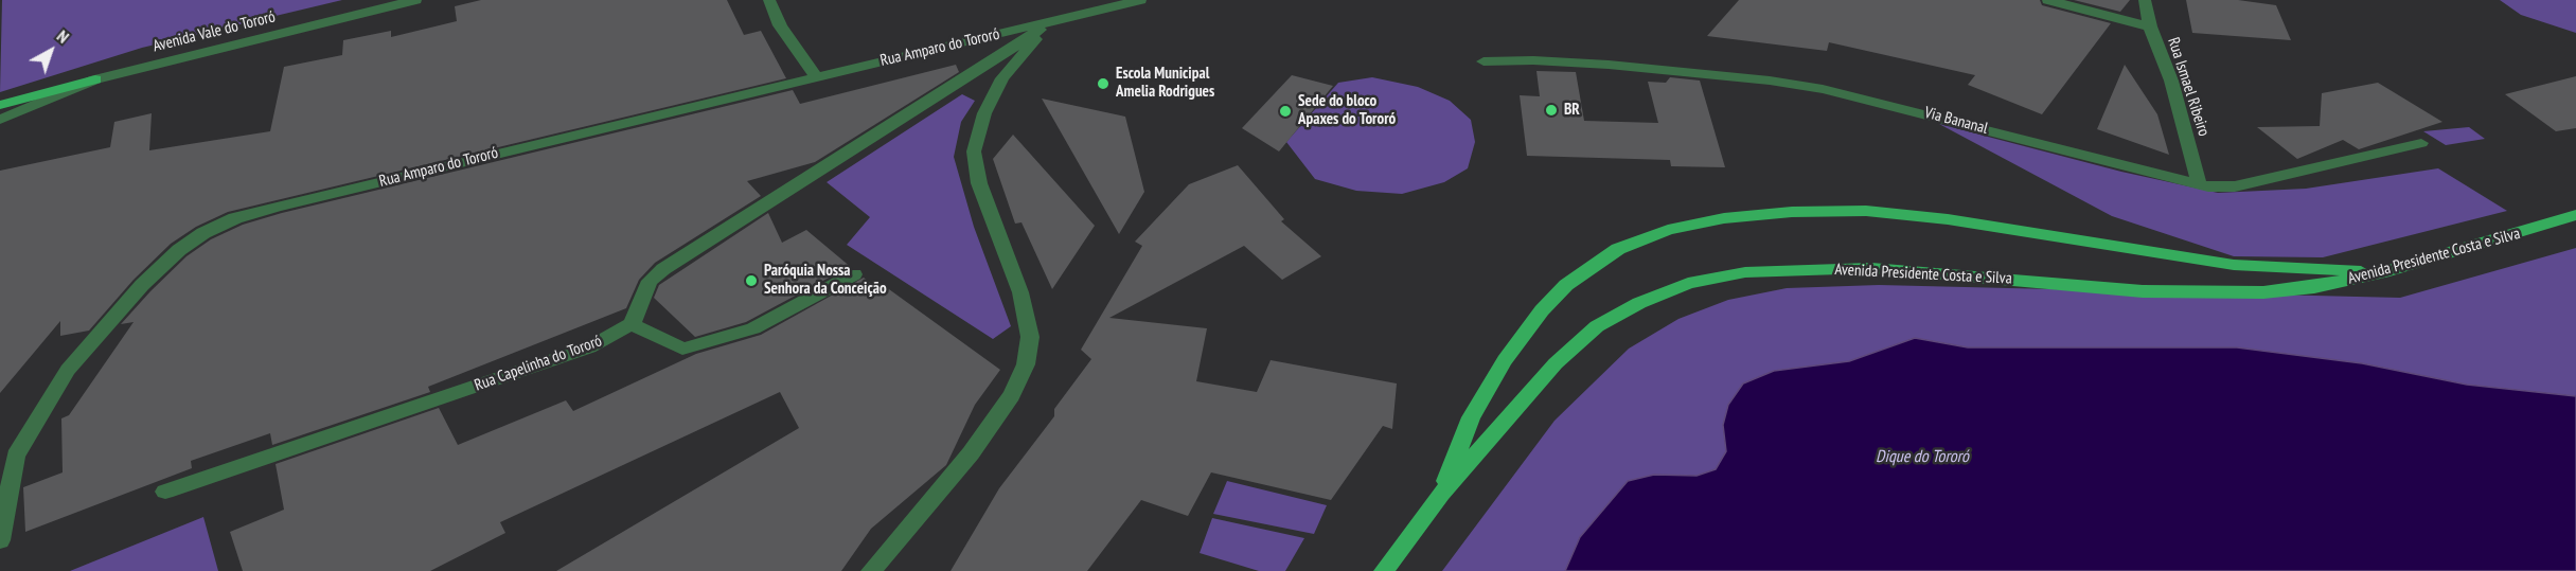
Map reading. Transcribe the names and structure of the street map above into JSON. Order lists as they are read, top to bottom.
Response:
{
  "streets": {
    "main road": ["Avenida Presidente Costa e Silva"],
    "street": [
      "Avenida Vale do Tororó",
      "Rua Amparo do Tororó",
      "Rua Ismael Ribeiro",
      "Via Bananal",
      "Rua Capelinha do Tororó"
    ]
  },
  "crossings": [
    ["Rua Ismael Ribeiro", "Via Bananal"]
  ],
  "water": ["Dique do Tororó"],
  "places": [
    "Escola Municipal Amelia Rodrigues",
    "BR",
    "Sede do bloco Apaxes do Tororó",
    "Paróquia Nossa Senhora da Conceição"
  ],
  "north": "top right"
}
